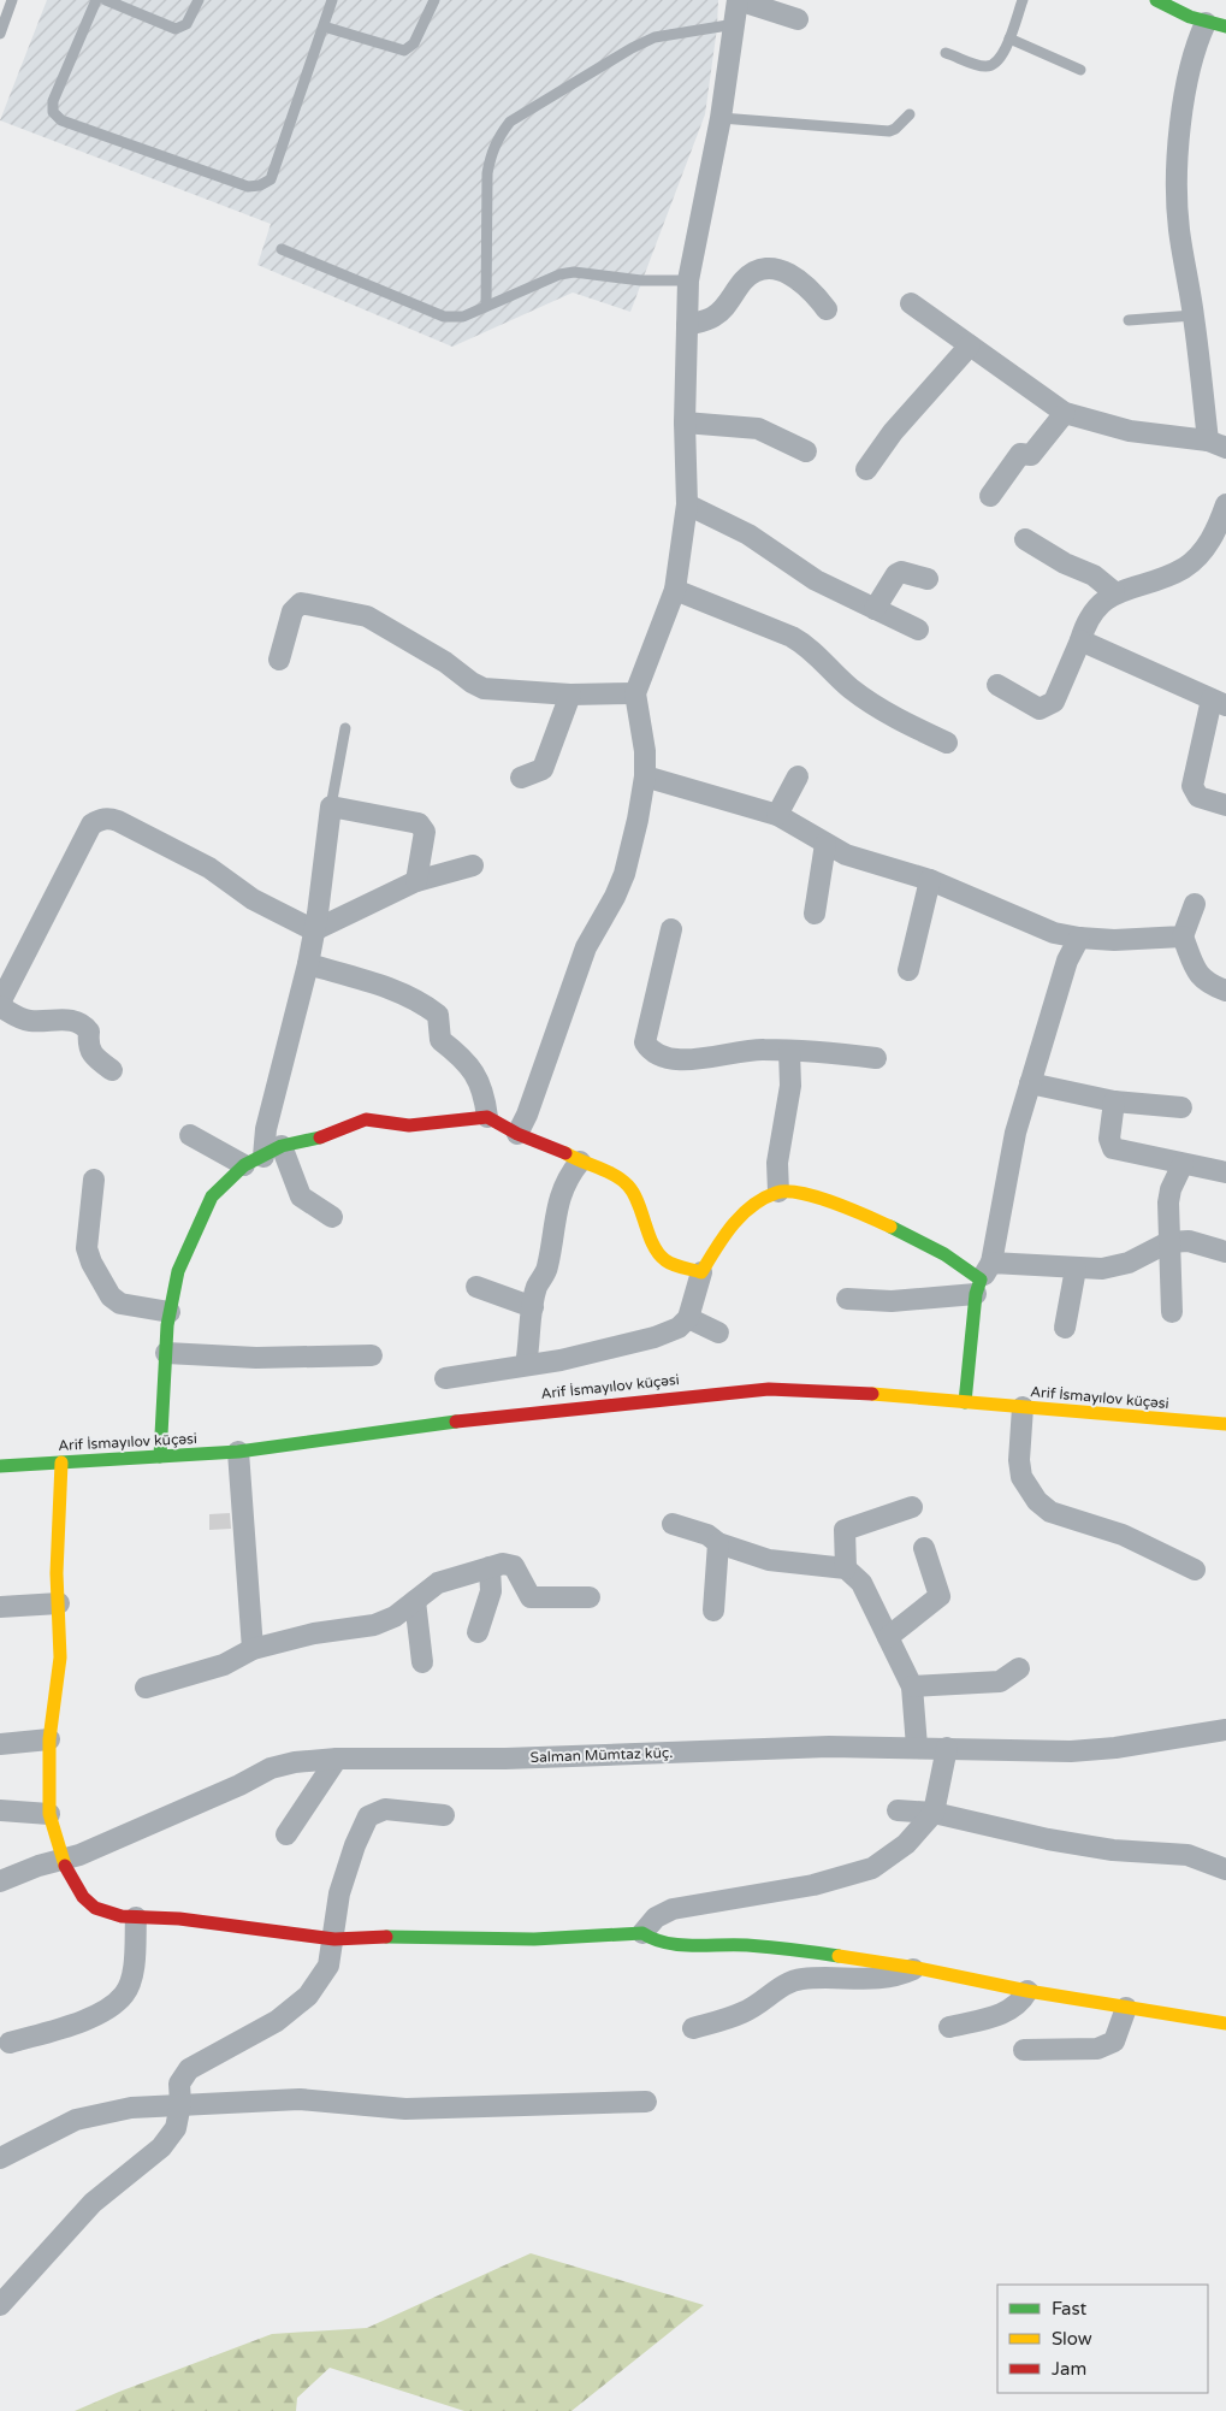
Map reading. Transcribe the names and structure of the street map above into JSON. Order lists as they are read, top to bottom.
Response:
{
  "streets": {
    "street": ["Arif İsmayılov küçəsi", "Salman Mümtaz küç."]
  },
  "legend": ["Fast", "Slow", "Jam"]
}
